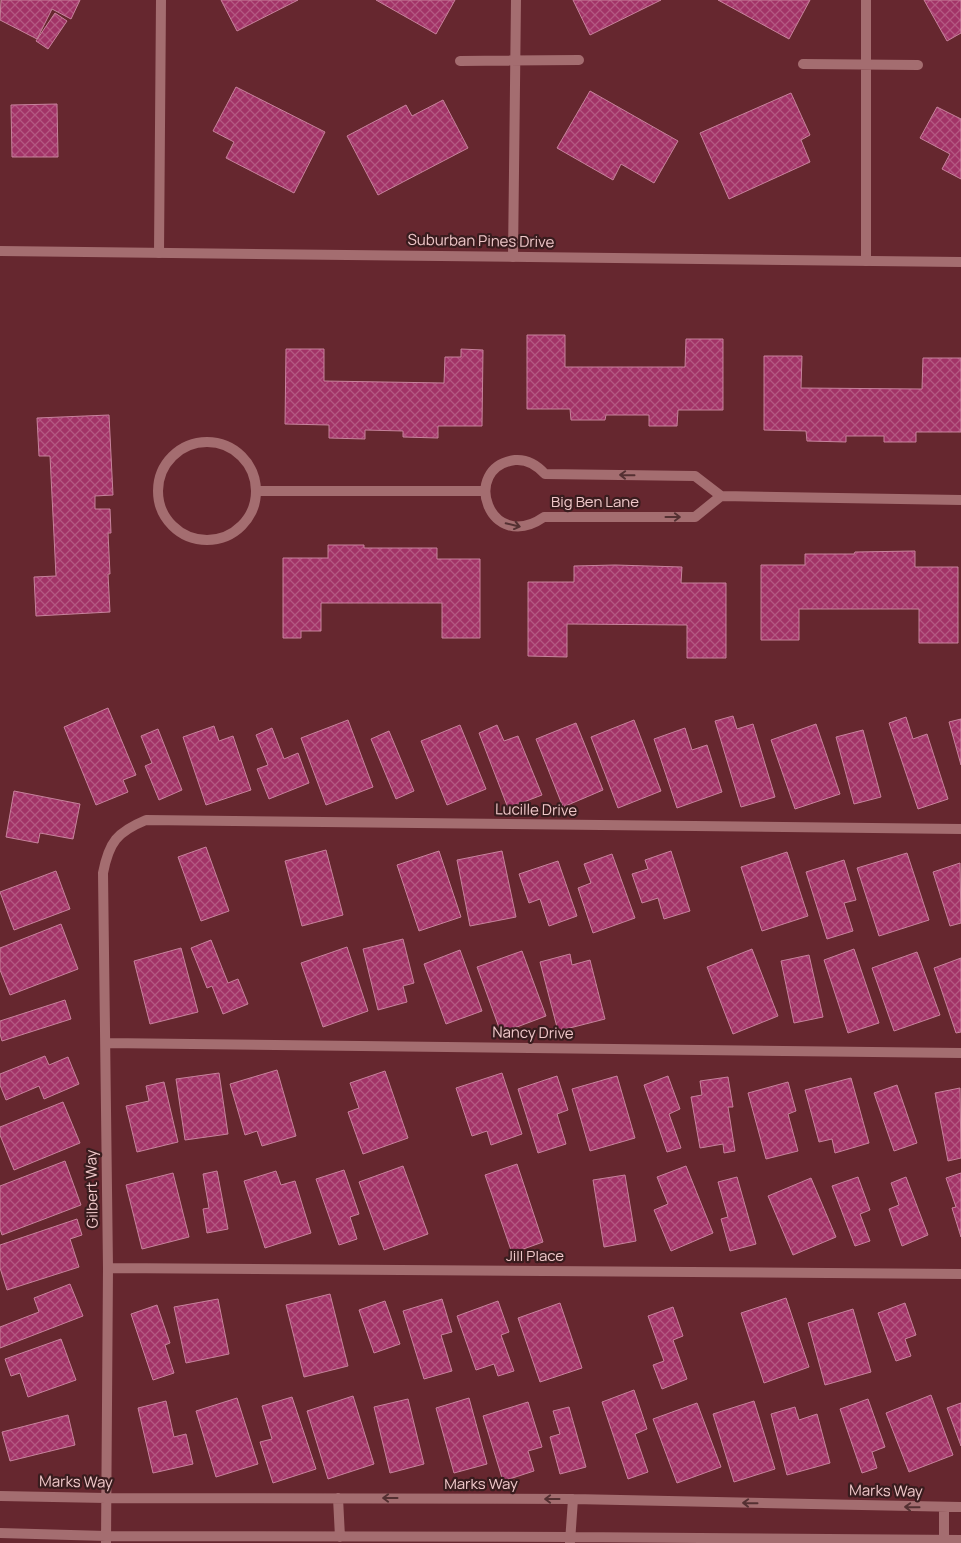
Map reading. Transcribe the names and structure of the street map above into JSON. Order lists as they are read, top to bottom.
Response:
{
  "streets": {
    "street": [
      "Suburban Pines Drive",
      "Big Ben Lane",
      "Lucille Drive",
      "Nancy Drive",
      "Gilbert Way",
      "Jill Place",
      "Marks Way"
    ]
  },
  "crossings": [
    ["Lucille Drive", "Gilbert Way"],
    ["Nancy Drive", "Gilbert Way"],
    ["Gilbert Way", "Jill Place"],
    ["Gilbert Way", "Marks Way"]
  ]
}
